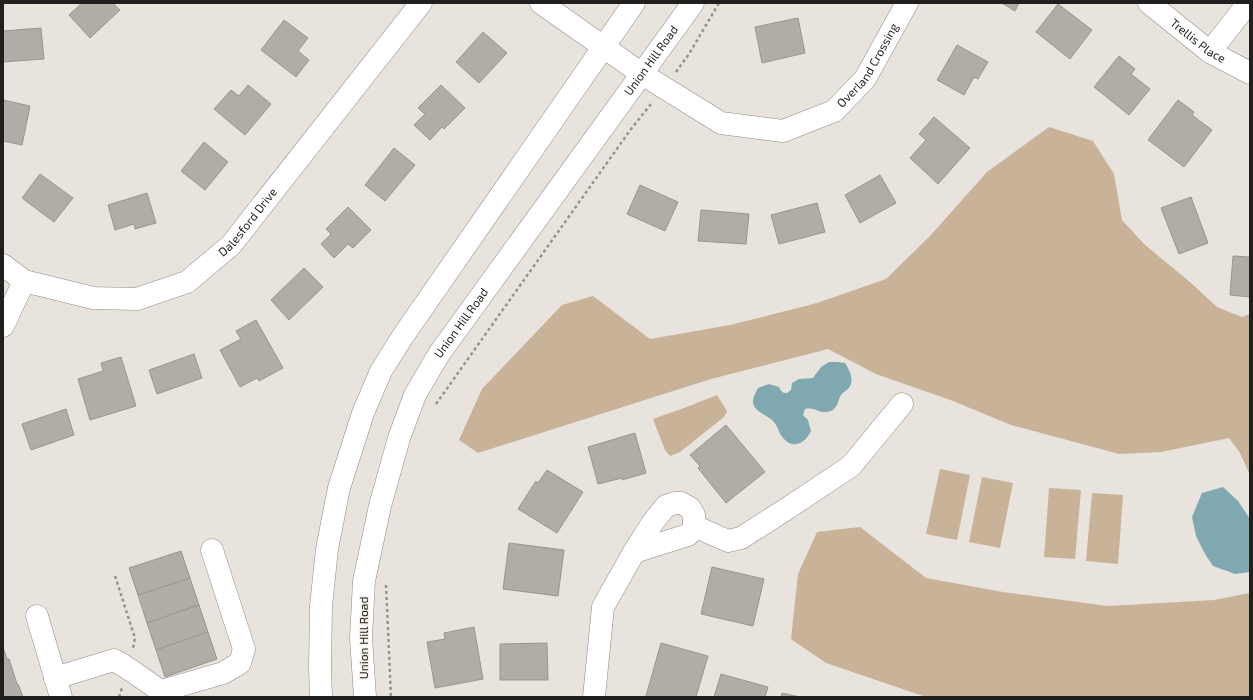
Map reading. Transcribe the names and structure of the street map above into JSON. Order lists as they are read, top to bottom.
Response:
{
  "streets": {
    "street": [
      "Trellis Place",
      "Union Hill Road",
      "Overland Crossing",
      "Dalesford Drive"
    ]
  },
  "crossings": [
    ["Union Hill Road", "Overland Crossing"]
  ]
}
